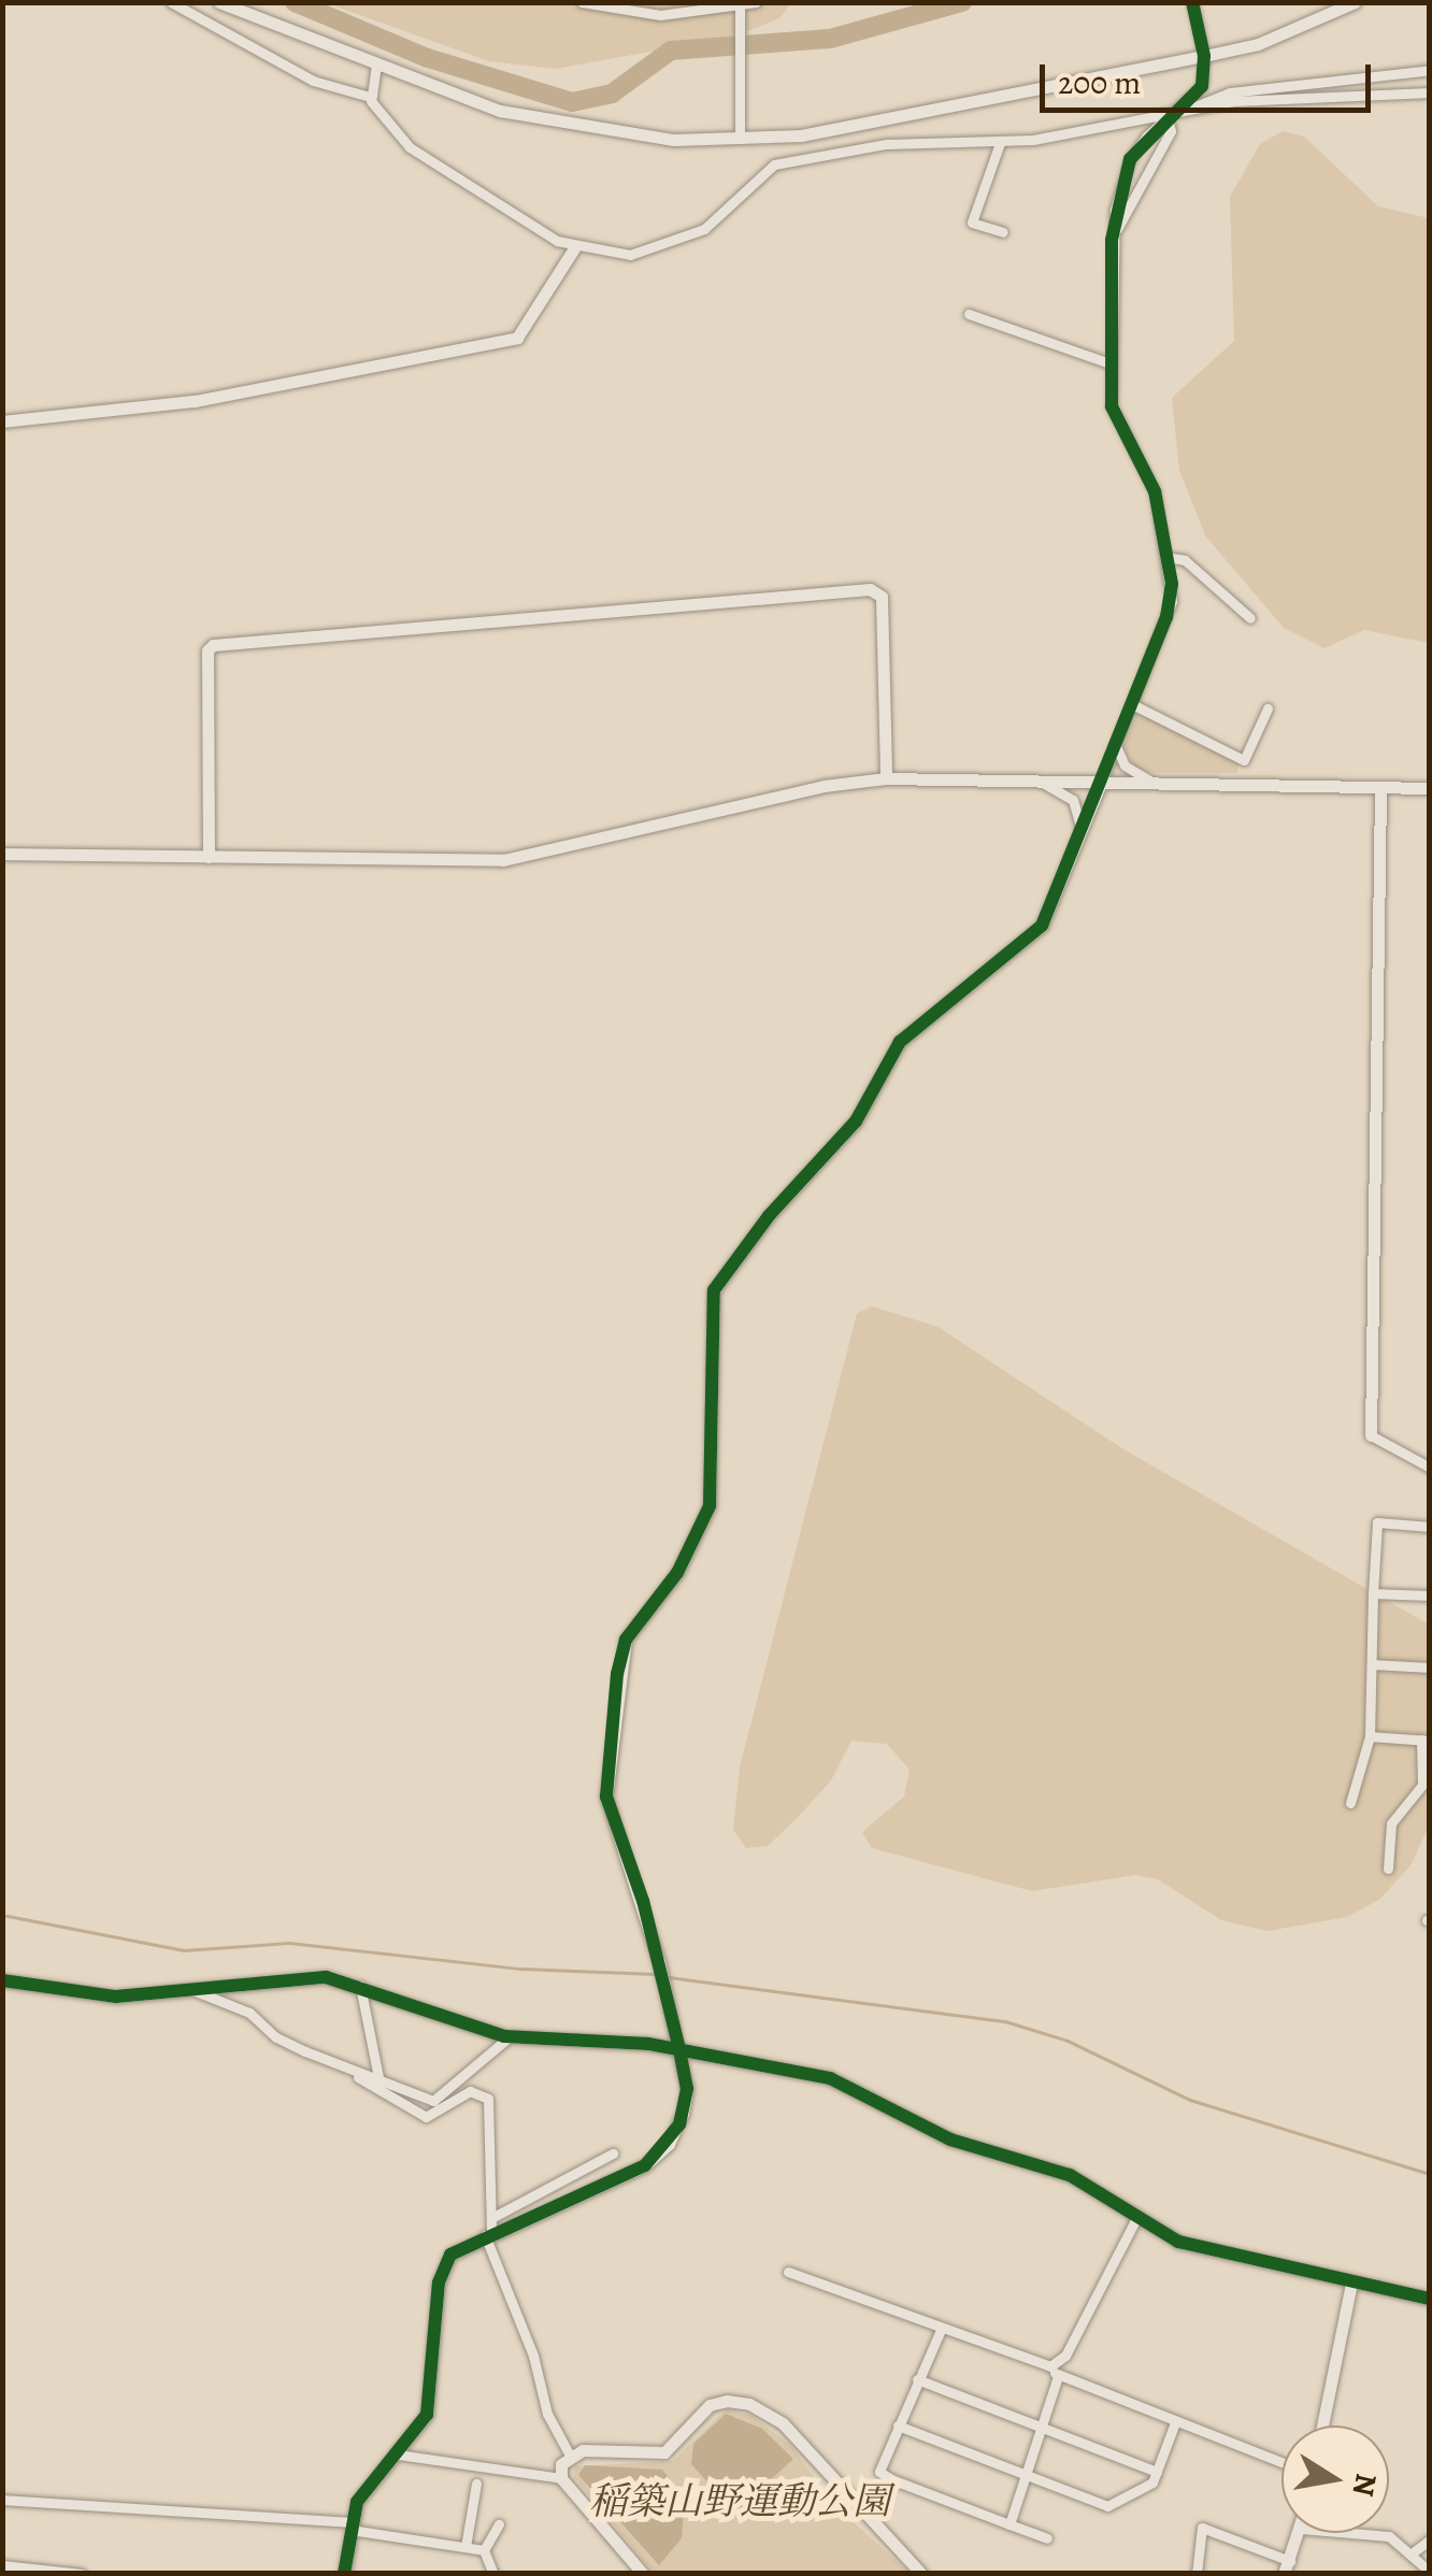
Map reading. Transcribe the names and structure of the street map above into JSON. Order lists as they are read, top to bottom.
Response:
{
  "parks": ["稲築山野運動公園"],
  "scale_bar": "200 m",
  "north": "right"
}
